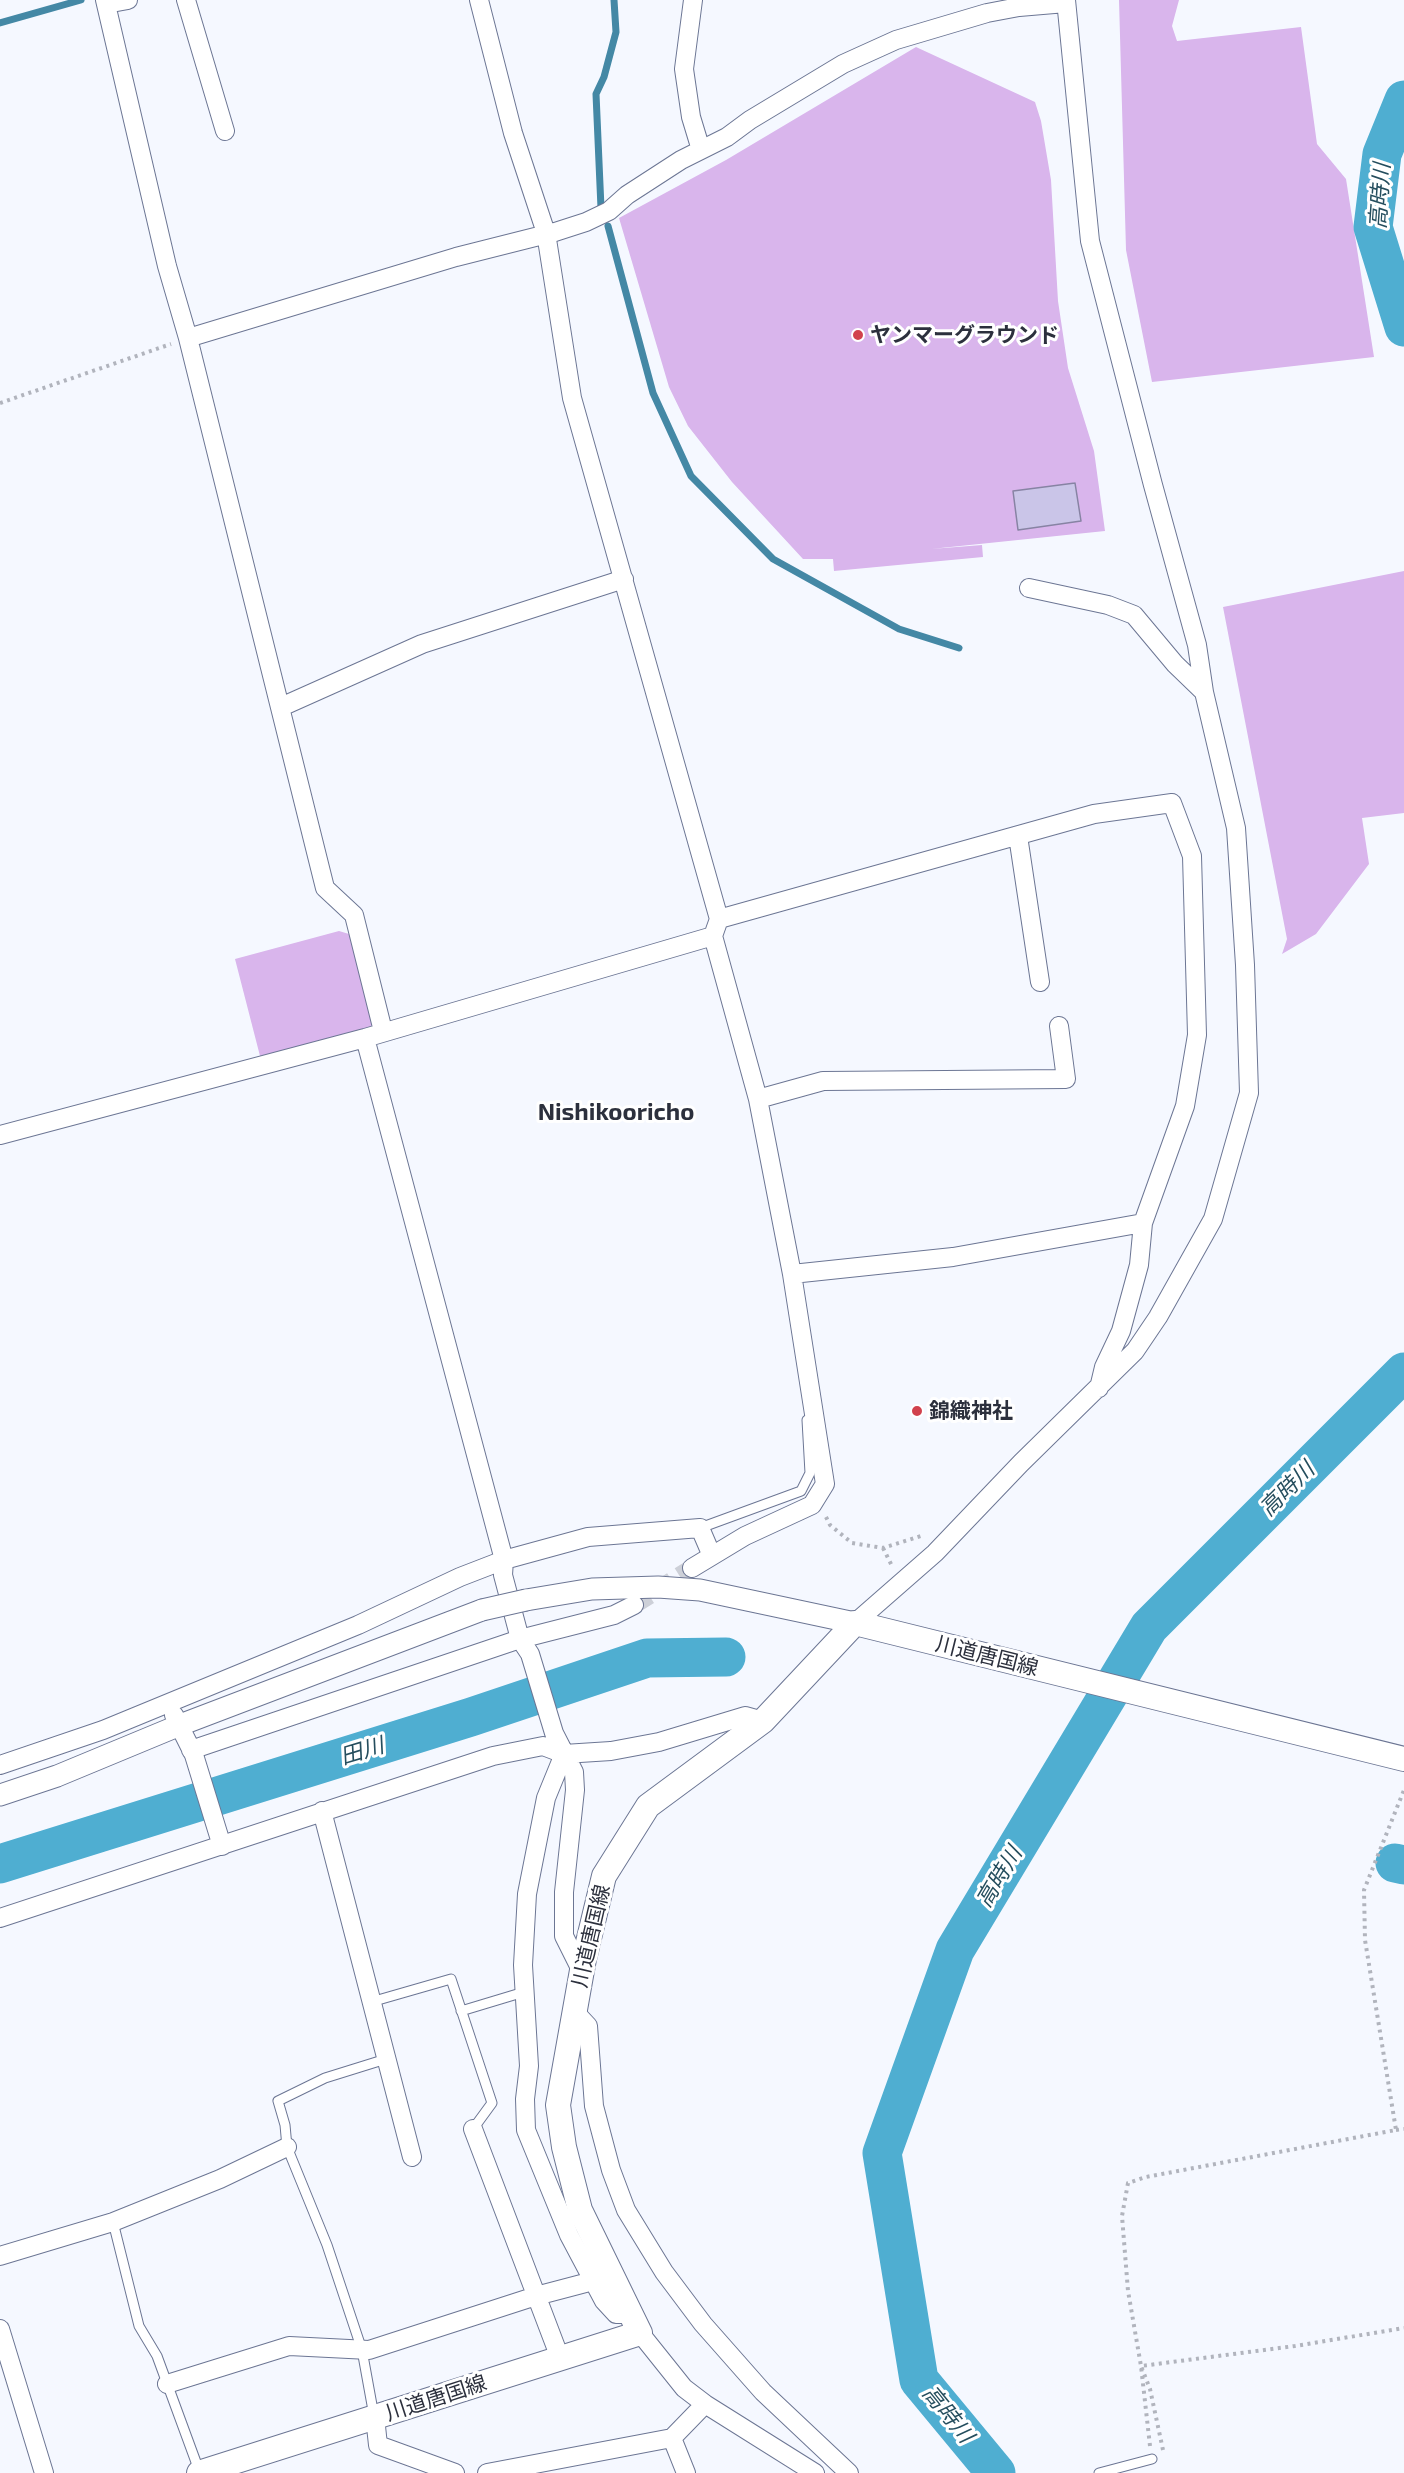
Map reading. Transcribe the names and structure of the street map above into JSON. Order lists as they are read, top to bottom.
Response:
{
  "streets": {
    "main road": ["川道唐国線"]
  },
  "districts": ["Nishikooricho"],
  "water": ["高時川", "田川"],
  "places": ["ヤンマーグラウンド", "錦織神社"]
}
